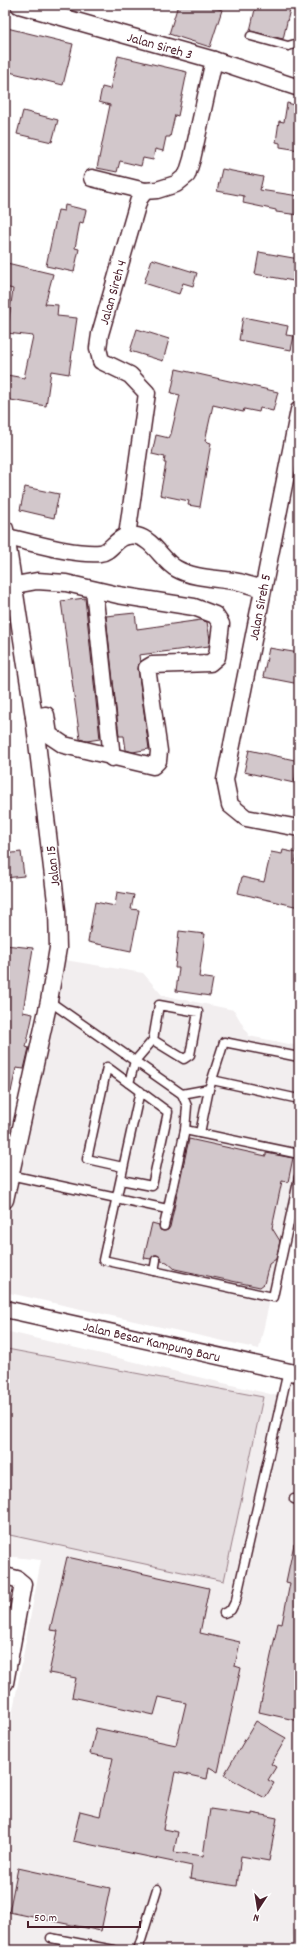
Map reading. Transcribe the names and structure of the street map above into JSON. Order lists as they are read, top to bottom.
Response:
{
  "streets": {
    "street": [
      "Jalan Sireh 3",
      "Jalan Sireh 4",
      "Jalan Sireh 5",
      "Jalan 15",
      "Jalan Besar Kampung Baru"
    ]
  },
  "scale_bar": "50 m",
  "north": "bottom"
}
